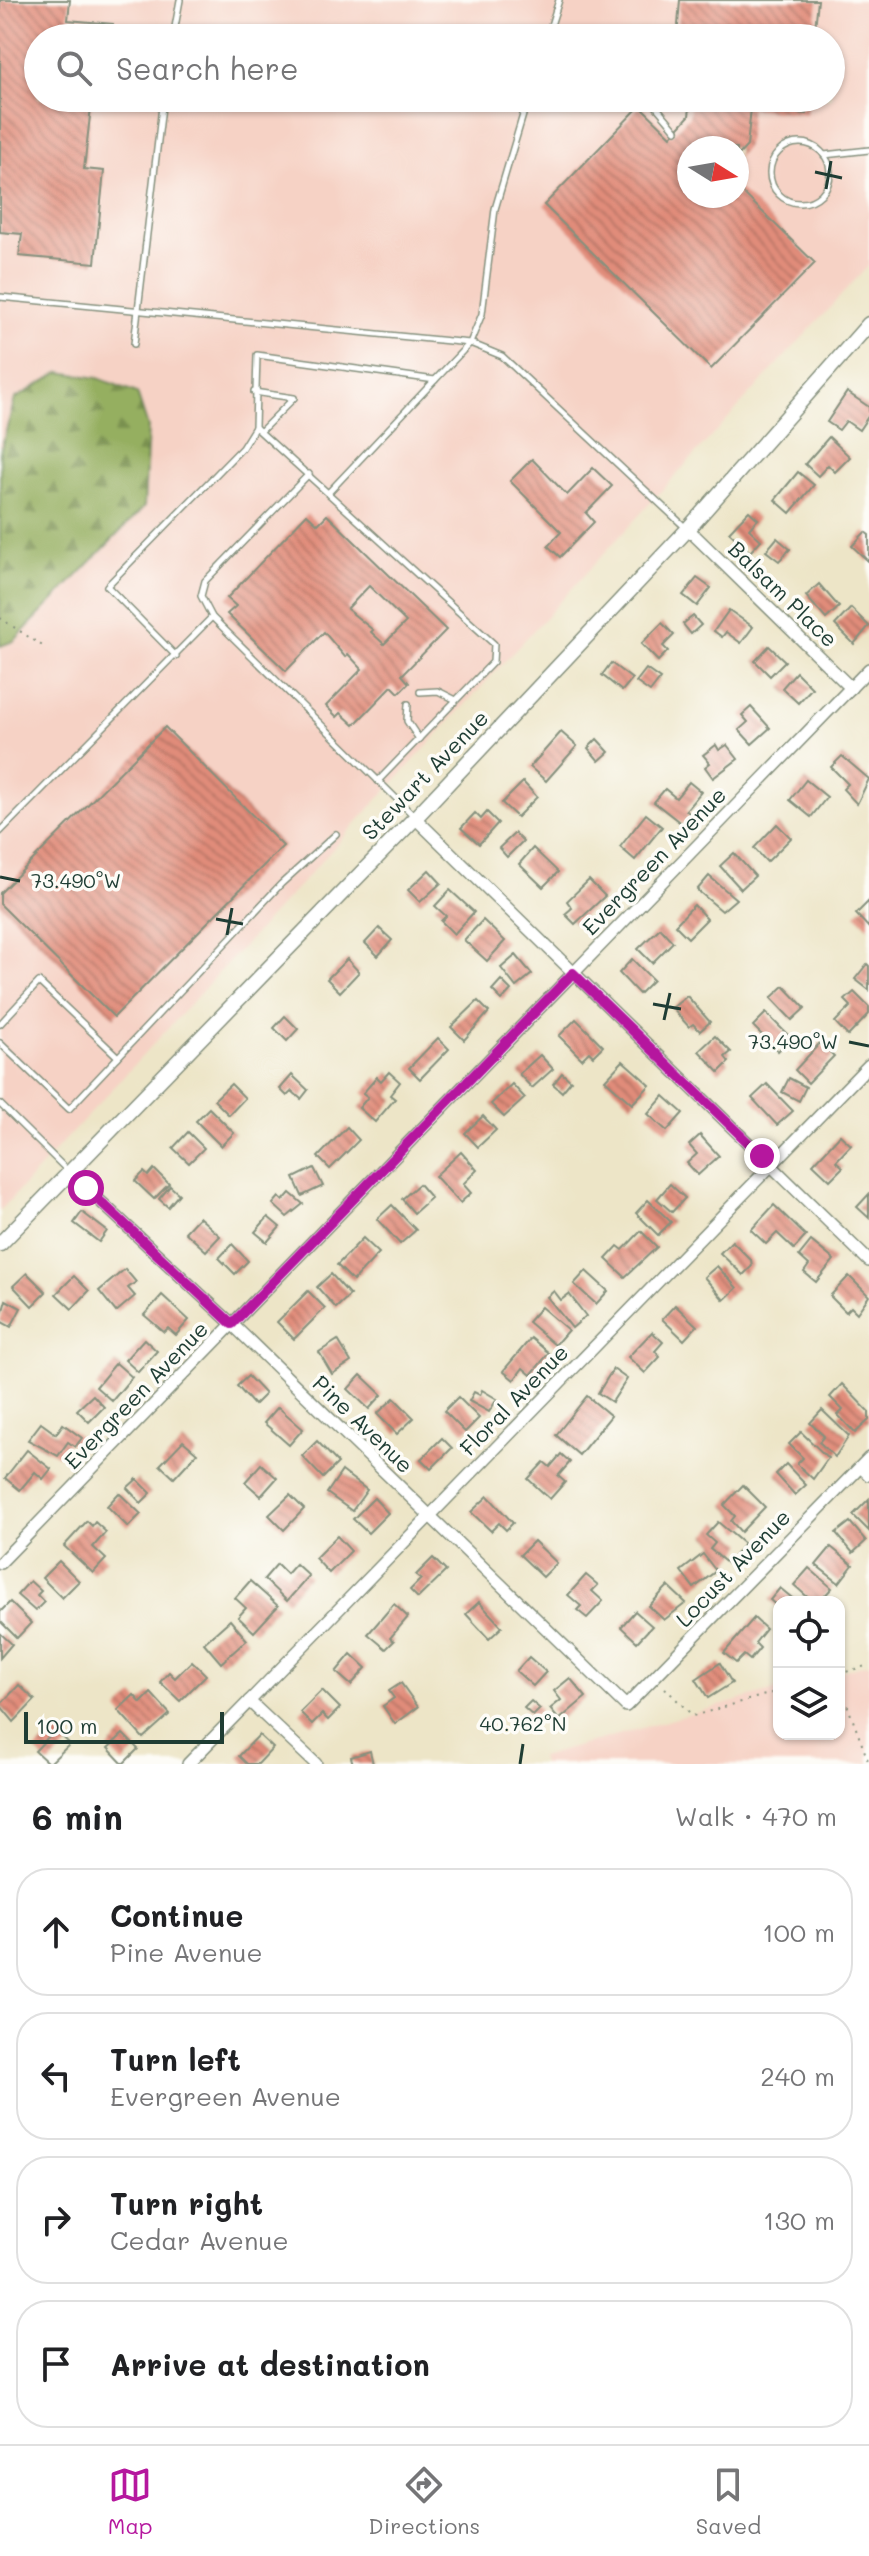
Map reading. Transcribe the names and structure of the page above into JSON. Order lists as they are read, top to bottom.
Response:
{
  "streets": {
    "main road": ["Stewart Avenue"],
    "street": [
      "Balsam Place",
      "Evergreen Avenue",
      "Floral Avenue",
      "Pine Avenue",
      "Locust Avenue"
    ]
  },
  "crossings": [
    ["Balsam Place", "Stewart Avenue"],
    ["Balsam Place", "Evergreen Avenue"],
    ["Stewart Avenue", "Pine Avenue"],
    ["Evergreen Avenue", "Pine Avenue"],
    ["Floral Avenue", "Pine Avenue"],
    ["Pine Avenue", "Locust Avenue"]
  ],
  "scale_bar": "100 m",
  "north": "right",
  "page": {
    "search": "Search here",
    "scale": "100 m",
    "heading": ["6 min", "Walk · 470 m"],
    "list": [
      ["Continue", "Pine Avenue", "100 m"],
      ["Turn left", "Evergreen Avenue", "240 m"],
      ["Turn right", "Cedar Avenue", "130 m"],
      "Arrive at destination"
    ],
    "nav": ["Map", "Directions", "Saved"]
  },
  "coordinates": ["73.490°W", "40.762°N"]
}
